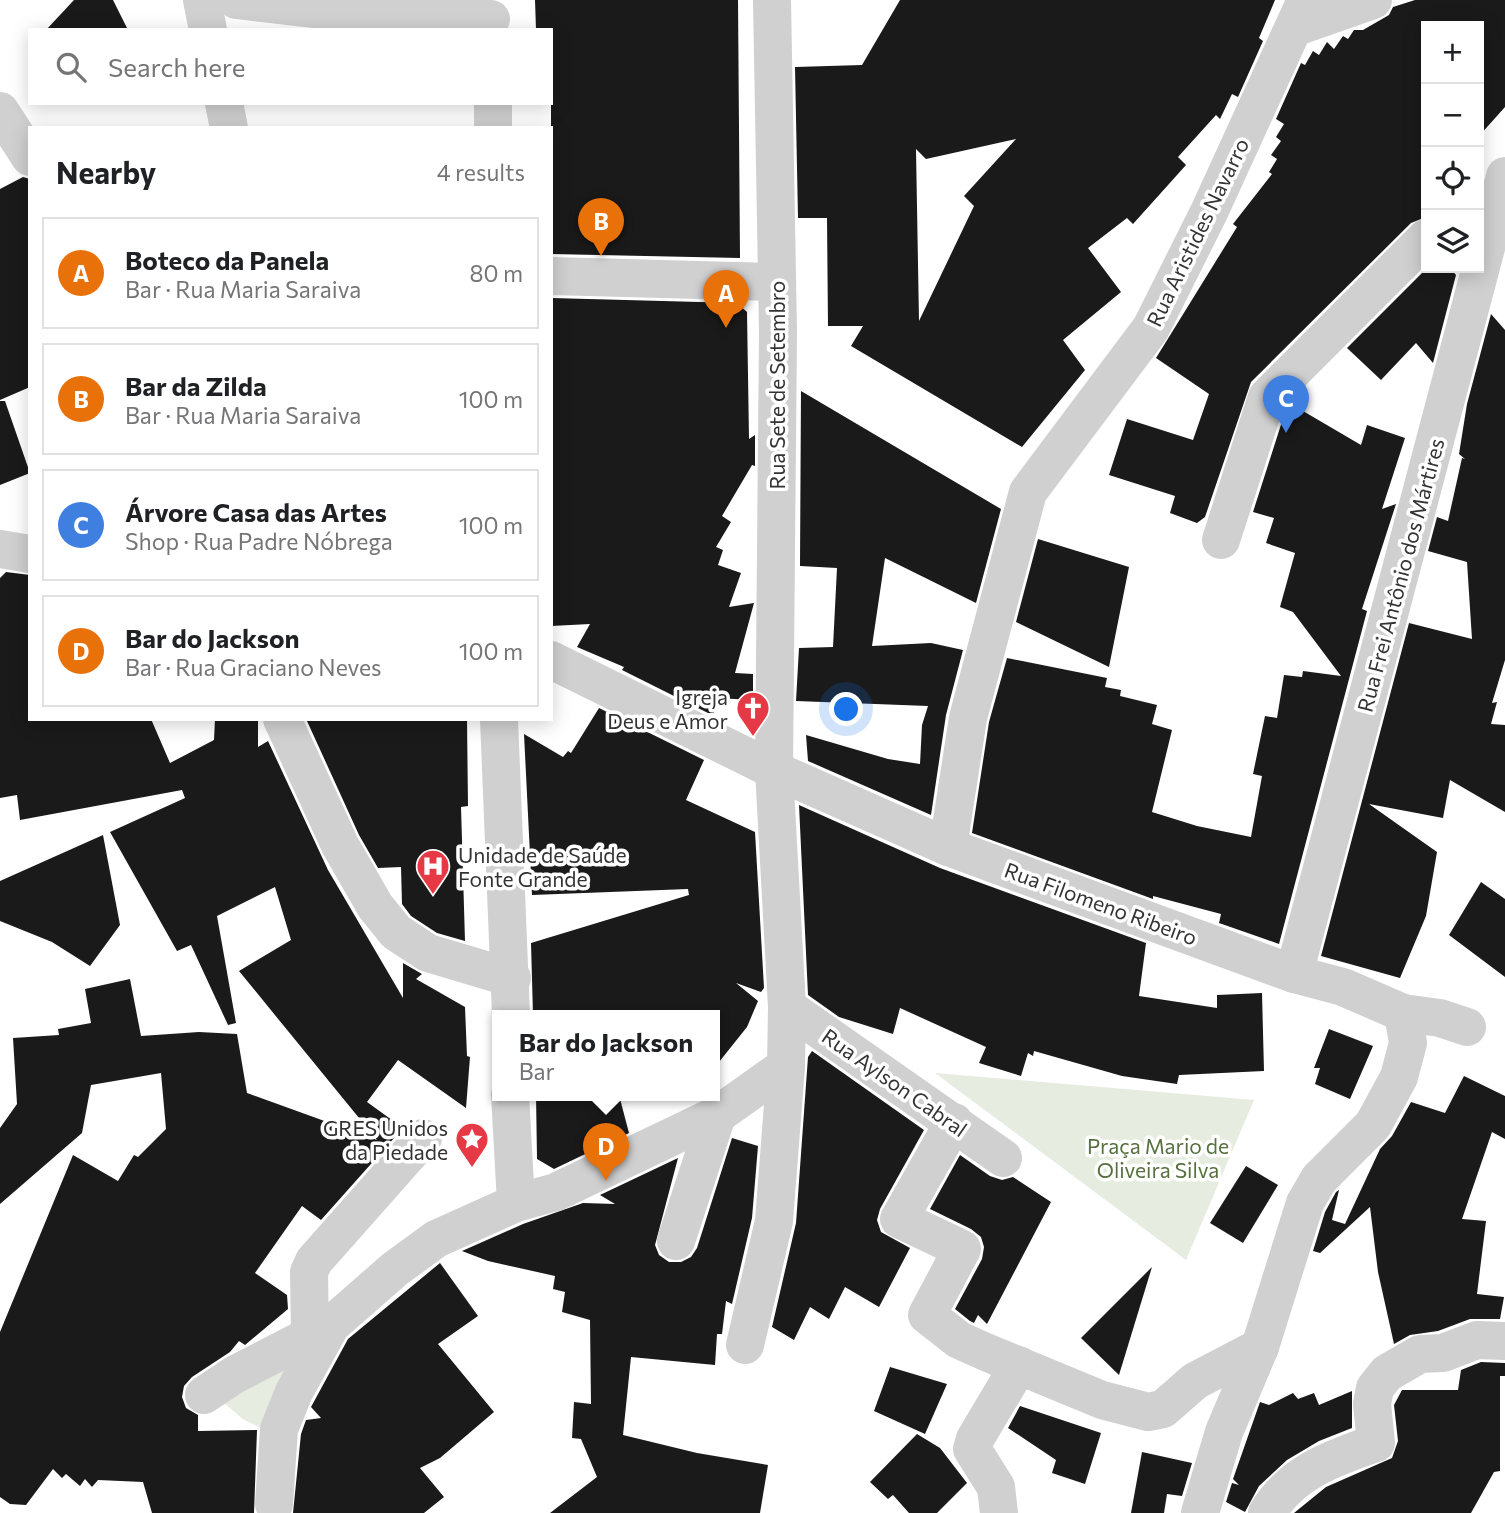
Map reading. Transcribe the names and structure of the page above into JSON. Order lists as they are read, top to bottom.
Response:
{
  "streets": {
    "street": [
      "Rua Aristides Navarro",
      "Rua Sete de Setembro",
      "Rua Frei Antônio dos Mártires",
      "Rua Filomeno Ribeiro",
      "Rua Aylson Cabral"
    ]
  },
  "crossings": [
    ["Rua Aristides Navarro", "Rua Filomeno Ribeiro"],
    ["Rua Sete de Setembro", "Rua Filomeno Ribeiro"],
    ["Rua Frei Antônio dos Mártires", "Rua Filomeno Ribeiro"]
  ],
  "parks": ["Praça Mario de Oliveira Silva"],
  "places": {
    "church": ["Igreja Deus e Amor"],
    "hospital": ["Unidade de Saúde Fonte Grande"],
    "place": ["GRES Unidos da Piedade"]
  },
  "page": {
    "map_buttons": ["+", "−"],
    "search": "Search here",
    "heading": ["Nearby", "4 results"],
    "pins": [
      "B",
      "A",
      "C",
      "D"
    ],
    "list": [
      {
        "mark": "A",
        "name": "Boteco da Panela",
        "note": "Bar · Rua Maria Saraiva",
        "value": "80 m"
      },
      {
        "mark": "B",
        "name": "Bar da Zilda",
        "note": "Bar · Rua Maria Saraiva",
        "value": "100 m"
      },
      {
        "mark": "C",
        "name": "Árvore Casa das Artes",
        "note": "Shop · Rua Padre Nóbrega",
        "value": "100 m"
      },
      {
        "mark": "D",
        "name": "Bar do Jackson",
        "note": "Bar · Rua Graciano Neves",
        "value": "100 m"
      }
    ],
    "popup": ["Bar do Jackson", "Bar"]
  }
}
